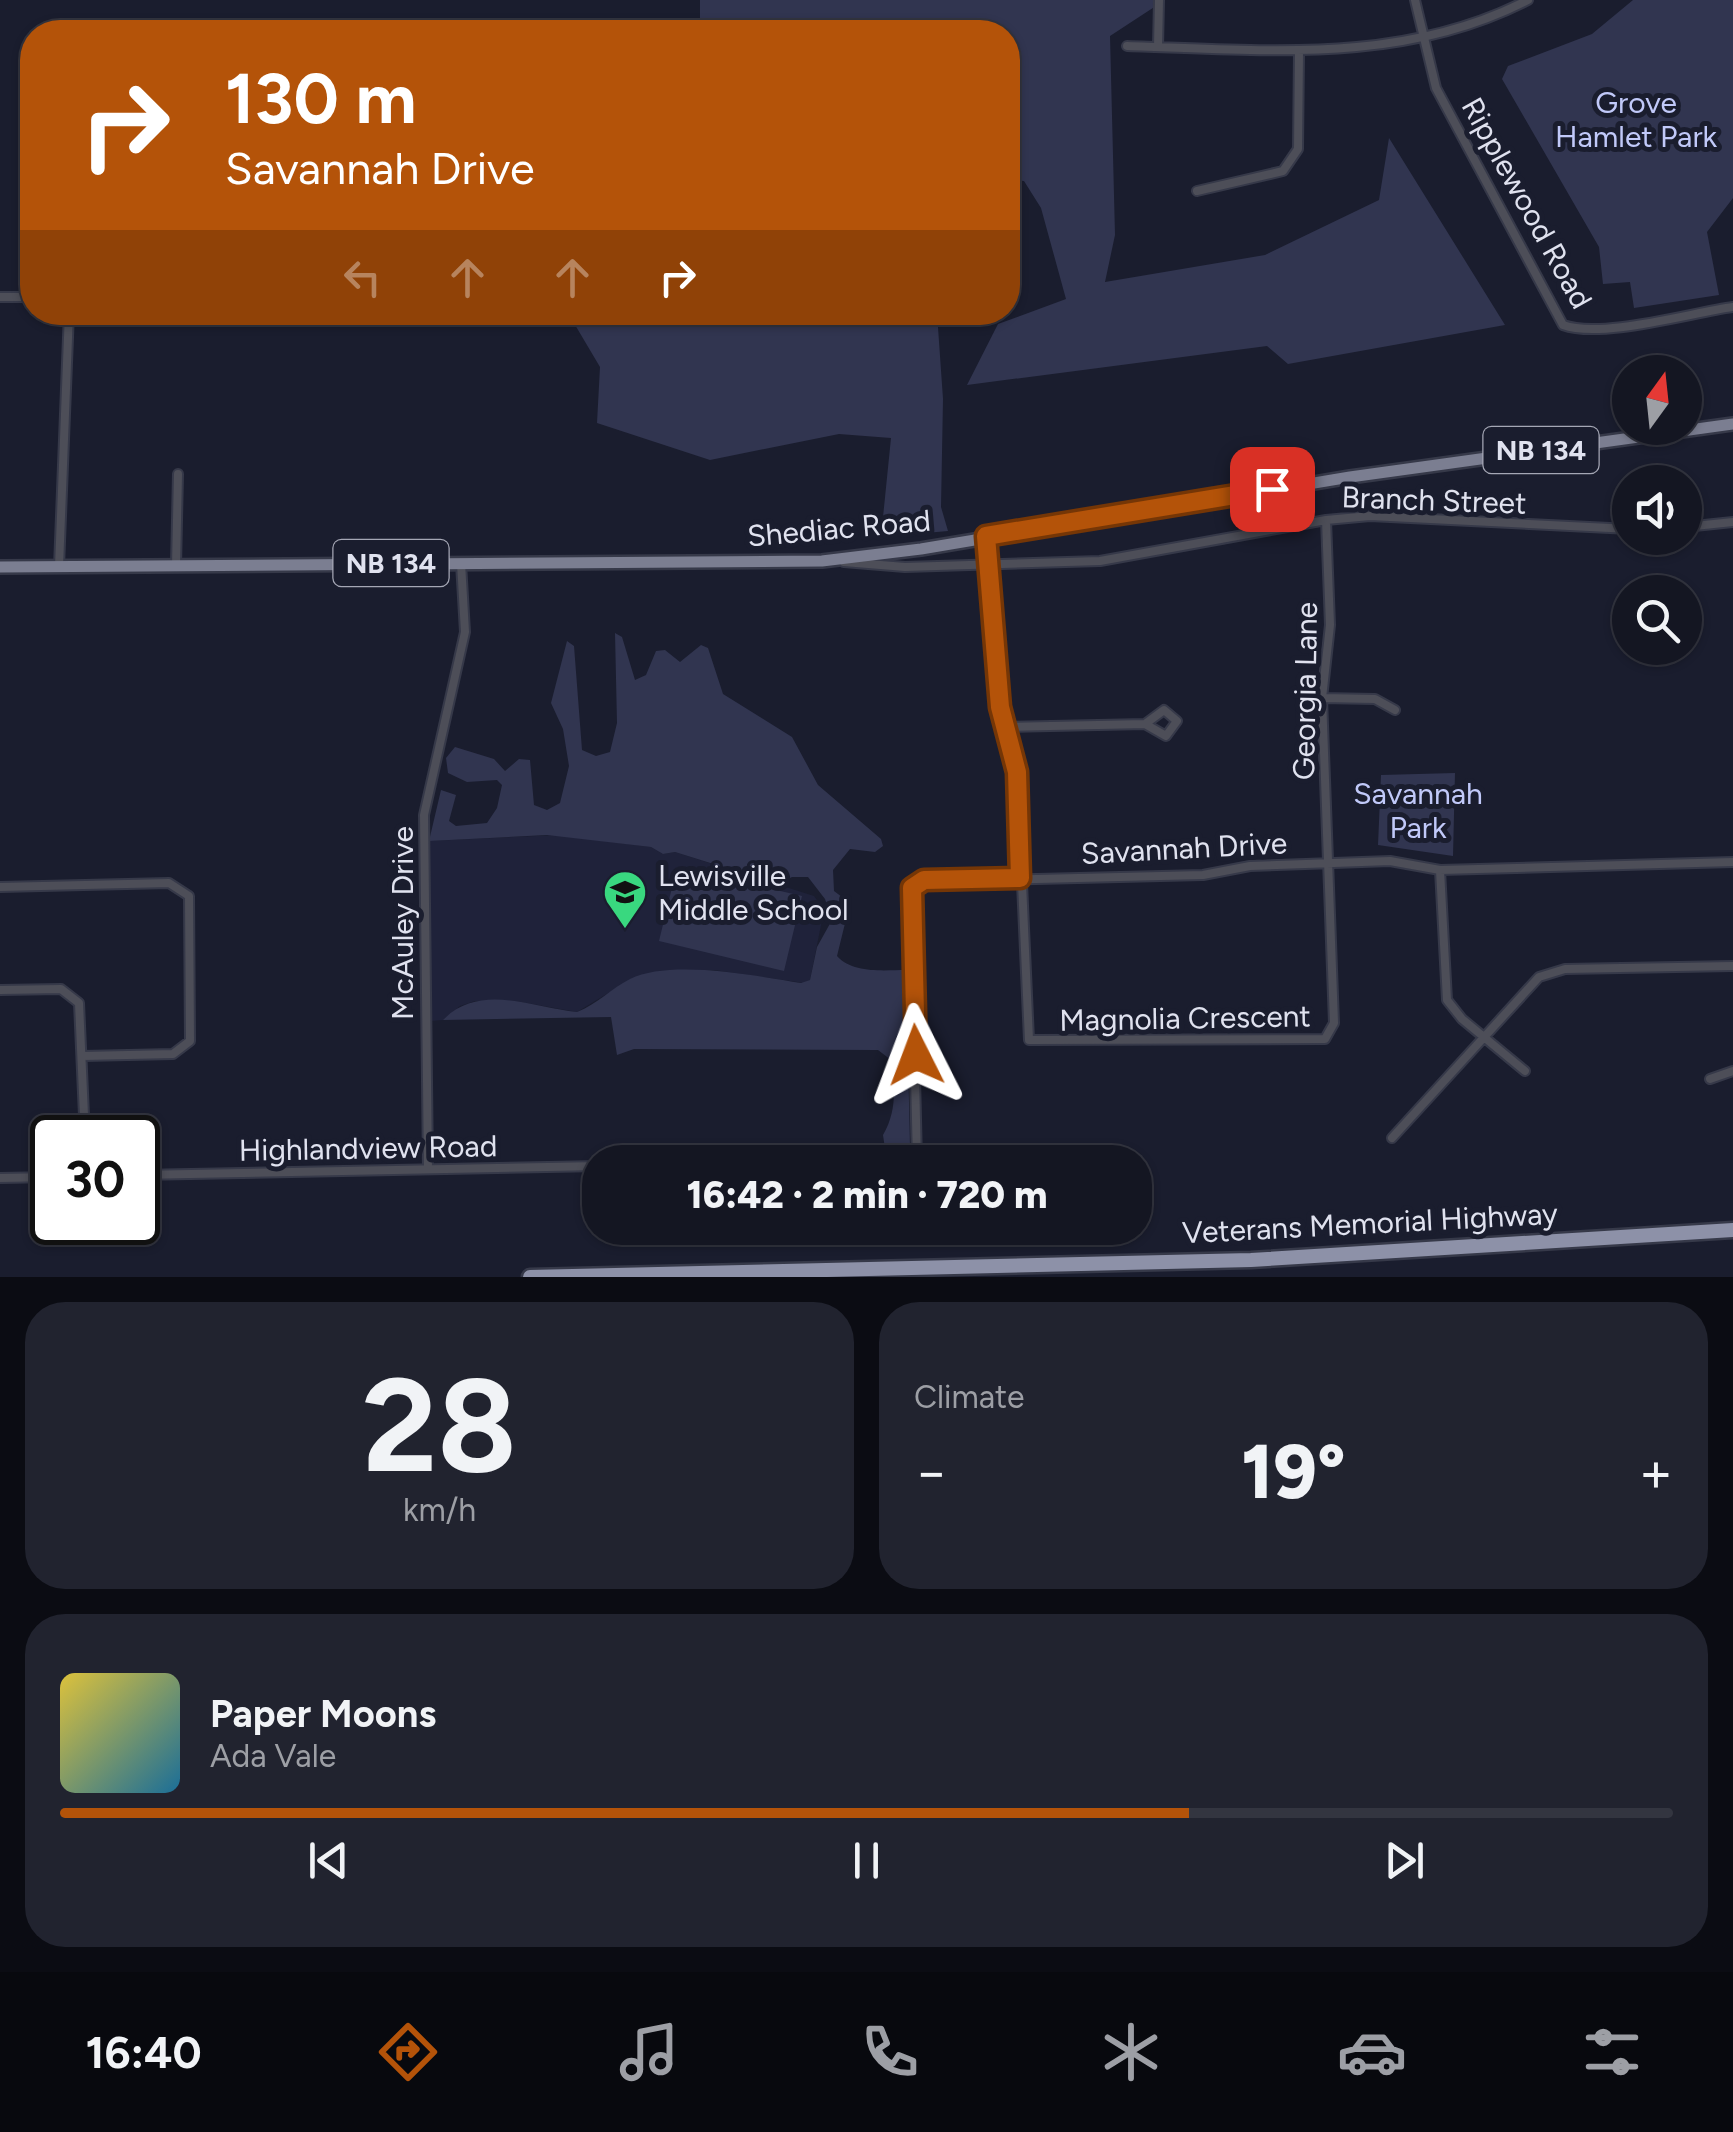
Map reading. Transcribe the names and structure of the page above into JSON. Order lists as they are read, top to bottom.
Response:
{
  "streets": {
    "highway": ["Veterans Memorial Highway"],
    "main road": ["NB 134", "Shediac Road"],
    "street": [
      "Ripplewood Road",
      "Branch Street",
      "Georgia Lane",
      "Savannah Drive",
      "McAuley Drive",
      "Magnolia Crescent",
      "Highlandview Road"
    ]
  },
  "crossings": [
    ["Branch Street", "Shediac Road"],
    ["Branch Street", "Georgia Lane"],
    ["Shediac Road", "McAuley Drive"],
    ["Georgia Lane", "Savannah Drive"],
    ["Georgia Lane", "Magnolia Crescent"],
    ["Savannah Drive", "Magnolia Crescent"],
    ["McAuley Drive", "Highlandview Road"]
  ],
  "parks": ["Grove Hamlet Park", "Savannah Park"],
  "places": {
    "school or university": ["Lewisville Middle School"]
  },
  "north": "top",
  "page": {
    "turn": ["130 m", "Savannah Drive"],
    "limit": "30",
    "trip": "16:42 · 2 min · 720 m",
    "tile": [
      ["28", "km/h"],
      "Climate"
    ],
    "heat": ["−", "19°", "+"],
    "song": ["Paper Moons", "Ada Vale"],
    "tabs": "16:40"
  }
}
